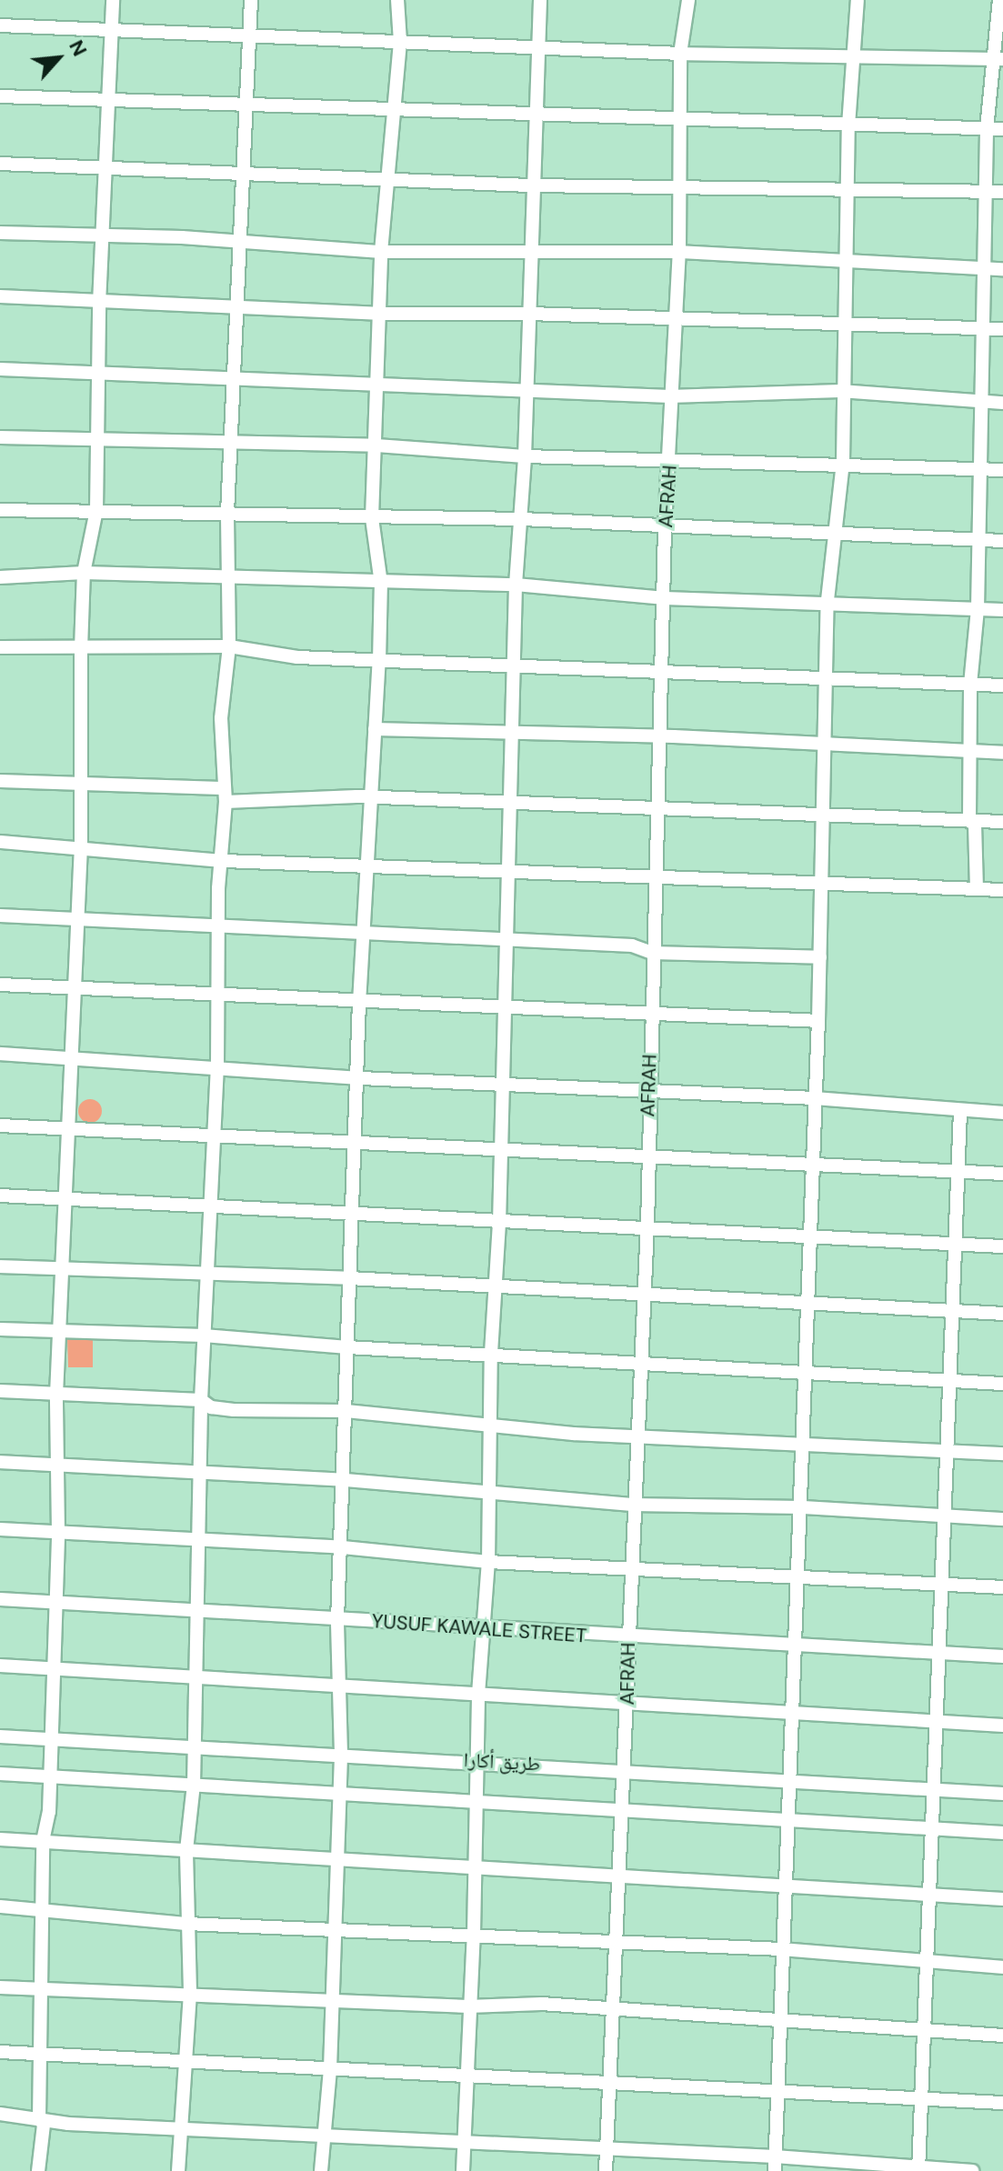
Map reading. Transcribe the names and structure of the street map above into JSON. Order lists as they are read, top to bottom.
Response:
{
  "streets": {
    "street": ["AFRAH", "YUSUF KAWALE STREET", "طريق أكارا"]
  },
  "crossings": [
    ["AFRAH", "YUSUF KAWALE STREET"],
    ["AFRAH", "طريق أكارا"]
  ],
  "north": "top right"
}
